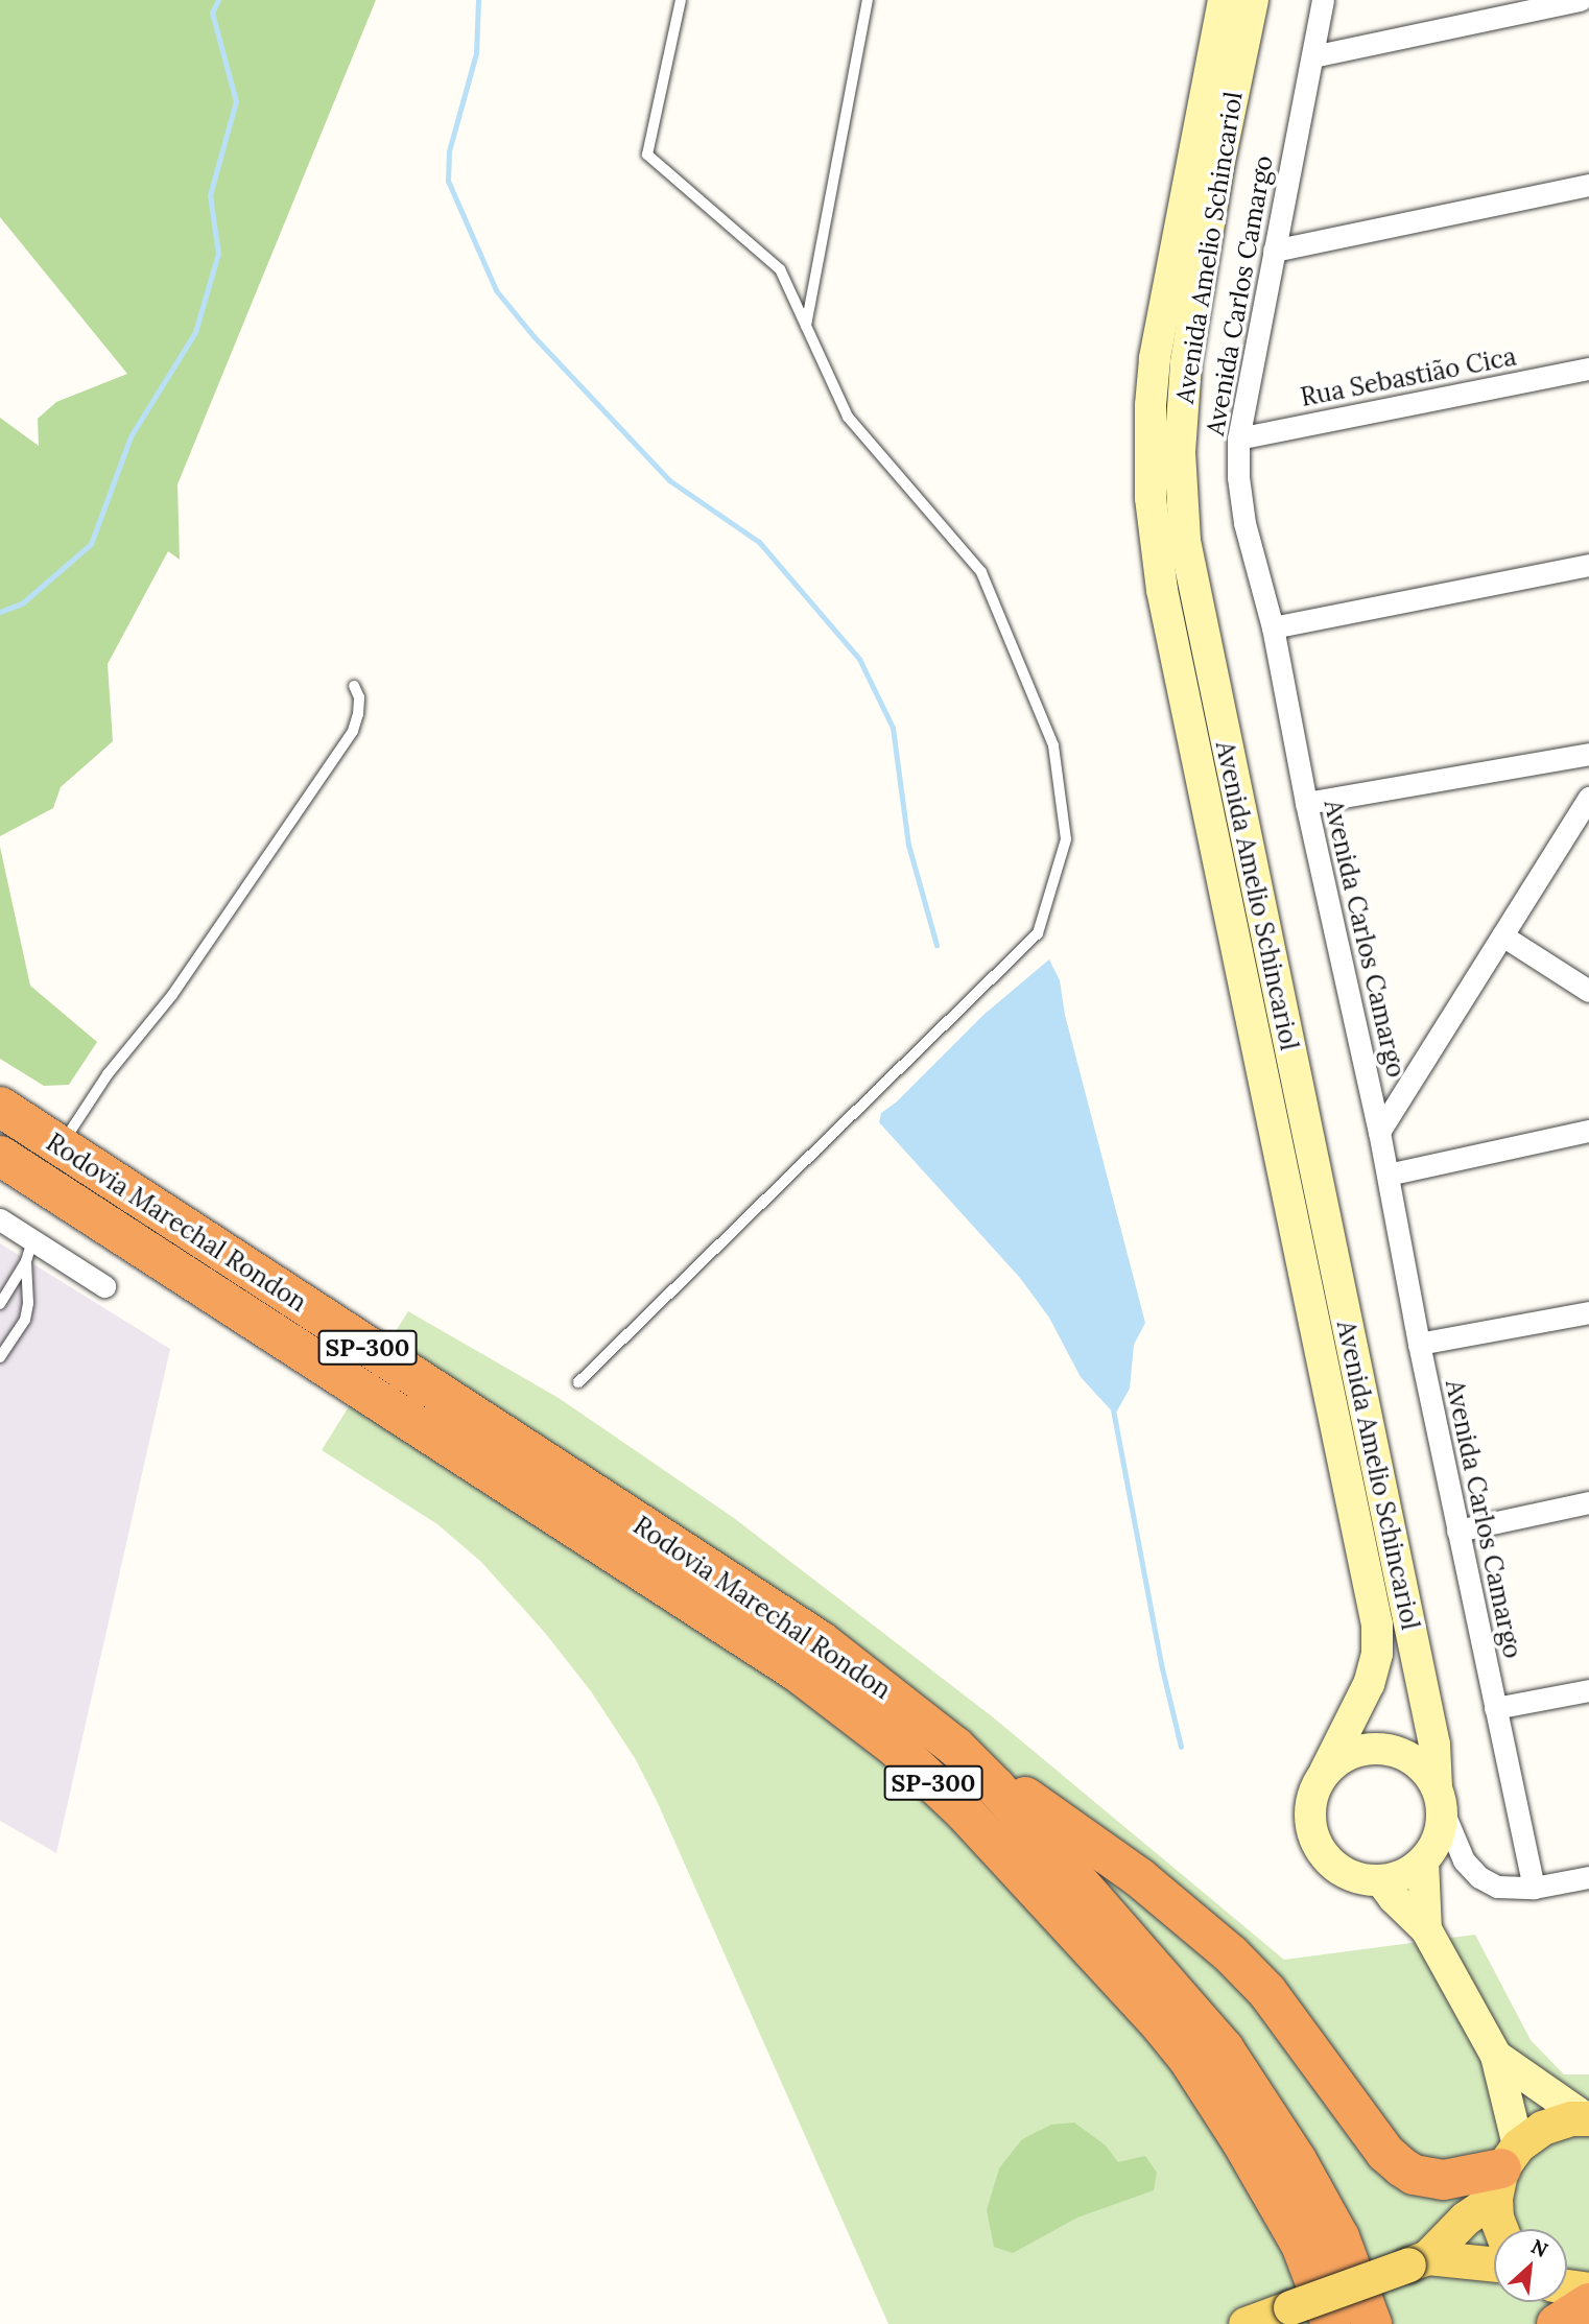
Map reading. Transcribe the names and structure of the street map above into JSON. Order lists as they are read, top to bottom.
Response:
{
  "streets": {
    "highway": ["Rodovia Marechal Rondon", "SP-300"],
    "main road": ["Avenida Amelio Schincariol"],
    "street": ["Avenida Carlos Camargo", "Rua Sebastião Cica"]
  },
  "crossings": [
    ["Avenida Carlos Camargo", "Rua Sebastião Cica"]
  ],
  "north": "top right"
}
